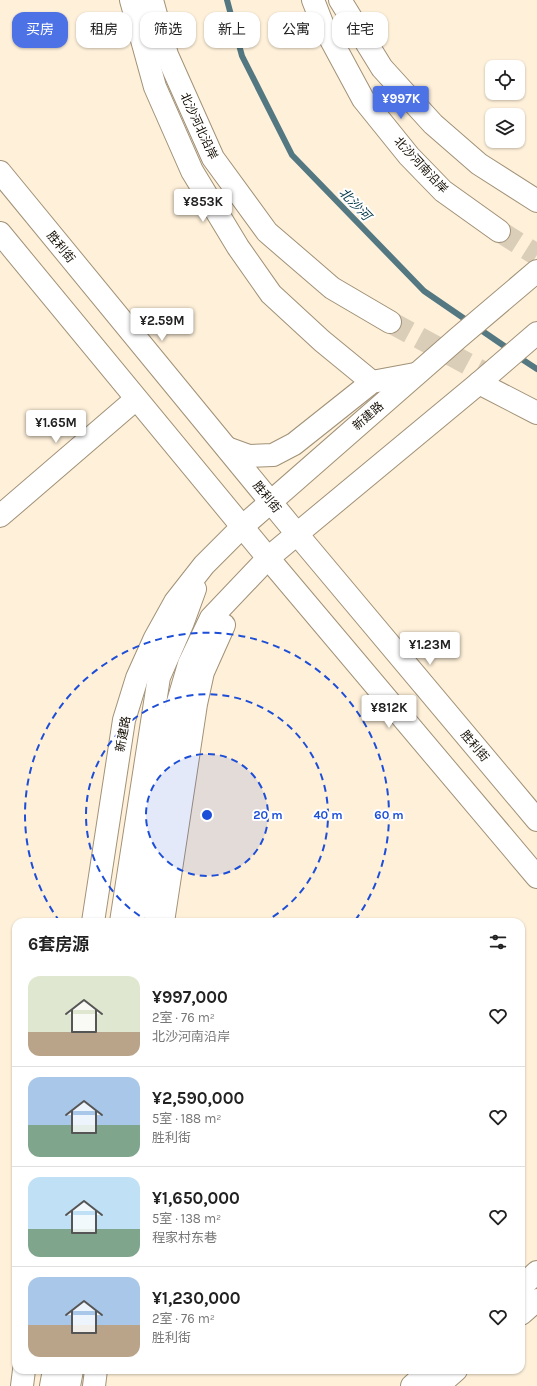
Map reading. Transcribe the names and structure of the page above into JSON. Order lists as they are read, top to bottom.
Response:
{
  "streets": {
    "main road": [
      "北沙河北沿岸",
      "北沙河南沿岸",
      "胜利街",
      "新建路"
    ]
  },
  "crossings": [
    ["胜利街", "新建路"]
  ],
  "water": ["北沙河"],
  "page": {
    "chip": [
      "买房",
      "租房",
      "筛选",
      "新上",
      "公寓",
      "住宅"
    ],
    "price": [
      "¥997K",
      "¥853K",
      "¥2.59M",
      "¥1.65M",
      "¥1.23M",
      "¥812K"
    ],
    "heading": "6套房源",
    "list": [
      {
        "name": "¥997,000",
        "note": "2室 · 76 m² · 北沙河南沿岸"
      },
      {
        "name": "¥2,590,000",
        "note": "5室 · 188 m² · 胜利街"
      },
      {
        "name": "¥1,650,000",
        "note": "5室 · 138 m² · 程家村东巷"
      },
      {
        "name": "¥1,230,000",
        "note": "2室 · 76 m² · 胜利街"
      }
    ]
  },
  "rings": ["20 m", "40 m", "60 m"]
}
